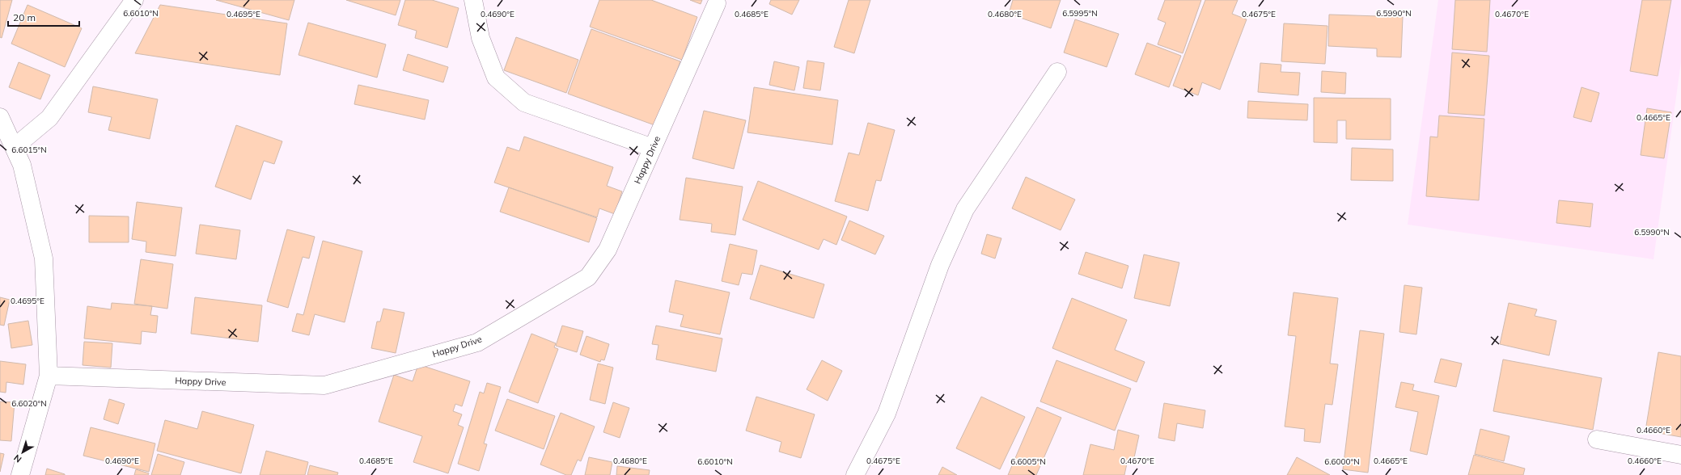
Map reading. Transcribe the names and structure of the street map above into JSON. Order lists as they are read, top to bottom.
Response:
{
  "streets": {
    "street": ["Happy Drive"]
  },
  "scale_bar": "20 m",
  "north": "bottom left",
  "coordinates": [
    "6.6010°N",
    "6.5995°N",
    "6.5990°N",
    "0.4695°E",
    "0.4690°E",
    "0.4685°E",
    "0.4680°E",
    "0.4675°E",
    "0.4670°E",
    "0.4665°E",
    "6.6015°N",
    "6.6020°N",
    "0.4660°E",
    "6.6005°N",
    "6.6000°N"
  ]
}
